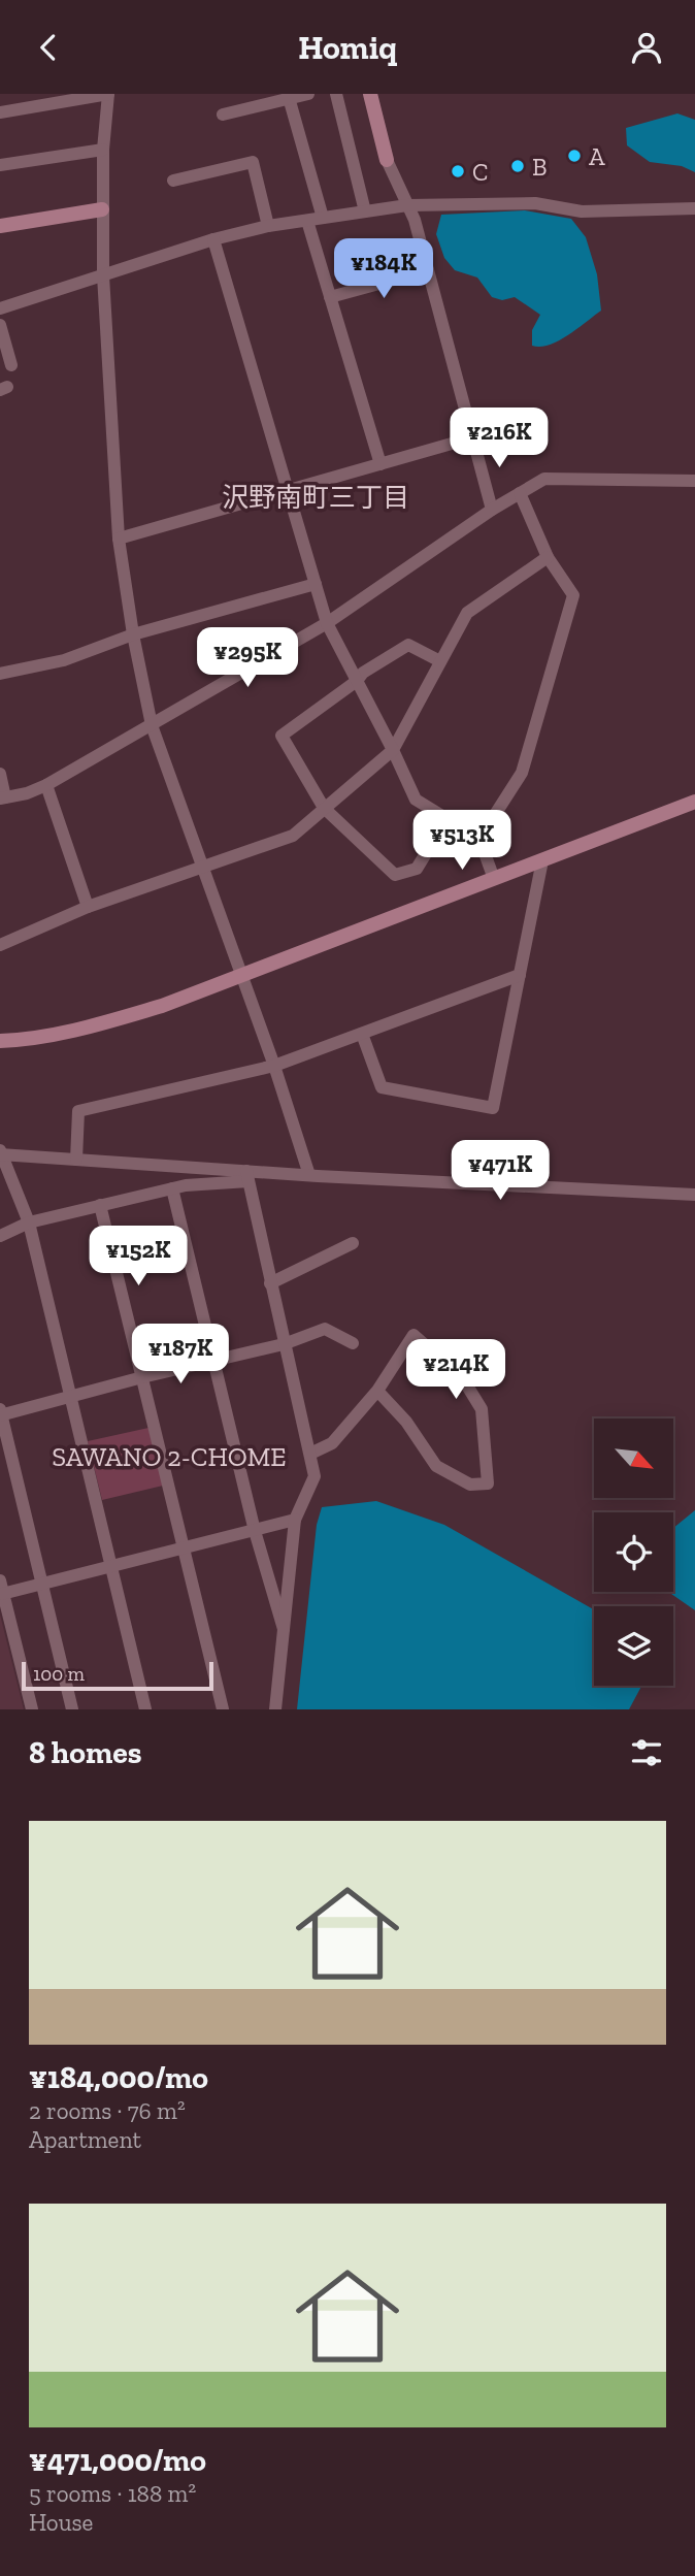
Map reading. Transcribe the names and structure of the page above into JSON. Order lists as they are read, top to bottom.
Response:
{
  "districts": ["沢野南町三丁目", "SAWANO 2-CHOME"],
  "places": ["A", "B", "C"],
  "scale_bar": "100 m",
  "north": "bottom right",
  "page": {
    "header": "Homiq",
    "price": [
      "¥184K",
      "¥216K",
      "¥295K",
      "¥513K",
      "¥471K",
      "¥152K",
      "¥187K",
      "¥214K"
    ],
    "scale": "100 m",
    "heading": "8 homes",
    "list": [
      {
        "name": "¥184,000/mo",
        "note": "2 rooms · 76 m² · Apartment"
      },
      {
        "name": "¥471,000/mo",
        "note": "5 rooms · 188 m² · House"
      }
    ]
  }
}
